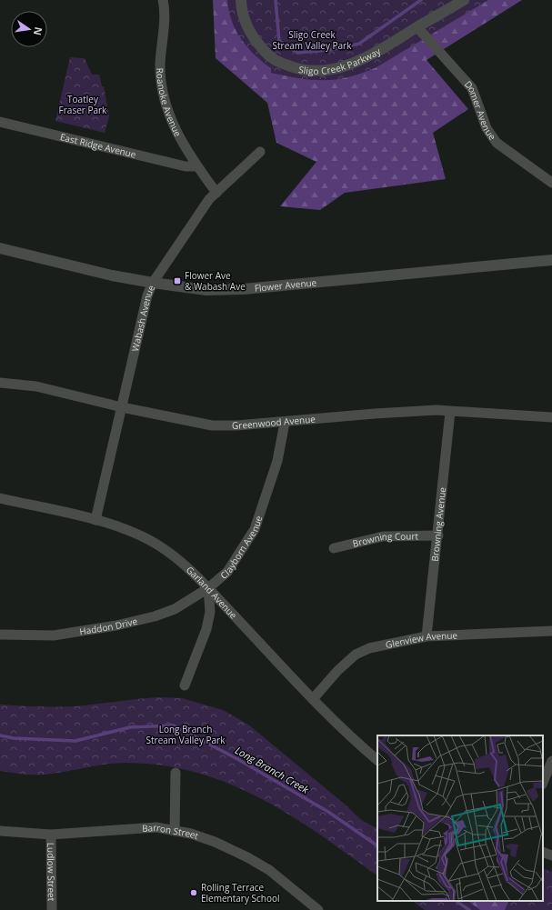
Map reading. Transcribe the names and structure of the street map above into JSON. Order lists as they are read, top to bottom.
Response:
{
  "streets": {
    "street": [
      "Sligo Creek Parkway",
      "Roanoke Avenue",
      "Domer Avenue",
      "East Ridge Avenue",
      "Flower Avenue",
      "Wabash Avenue",
      "Greenwood Avenue",
      "Browning Avenue",
      "Browning Court",
      "Clayborn Avenue",
      "Garland Avenue",
      "Haddon Drive",
      "Glenview Avenue",
      "Barron Street",
      "Ludlow Street"
    ]
  },
  "crossings": [
    ["Sligo Creek Parkway", "Domer Avenue"],
    ["Roanoke Avenue", "East Ridge Avenue"],
    ["Roanoke Avenue", "Wabash Avenue"],
    ["Flower Avenue", "Wabash Avenue"],
    ["Wabash Avenue", "Greenwood Avenue"],
    ["Wabash Avenue", "Garland Avenue"],
    ["Greenwood Avenue", "Browning Avenue"],
    ["Greenwood Avenue", "Clayborn Avenue"],
    ["Browning Avenue", "Browning Court"],
    ["Browning Avenue", "Glenview Avenue"],
    ["Clayborn Avenue", "Garland Avenue"],
    ["Clayborn Avenue", "Haddon Drive"],
    ["Garland Avenue", "Haddon Drive"],
    ["Garland Avenue", "Glenview Avenue"],
    ["Barron Street", "Ludlow Street"]
  ],
  "water": ["Long Branch Creek"],
  "parks": ["Sligo Creek Stream Valley Park", "Toatley Fraser Park", "Long Branch Stream Valley Park"],
  "places": {
    "transit": ["Flower Ave & Wabash Ave"],
    "other": ["Rolling Terrace Elementary School"]
  },
  "north": "right"
}
